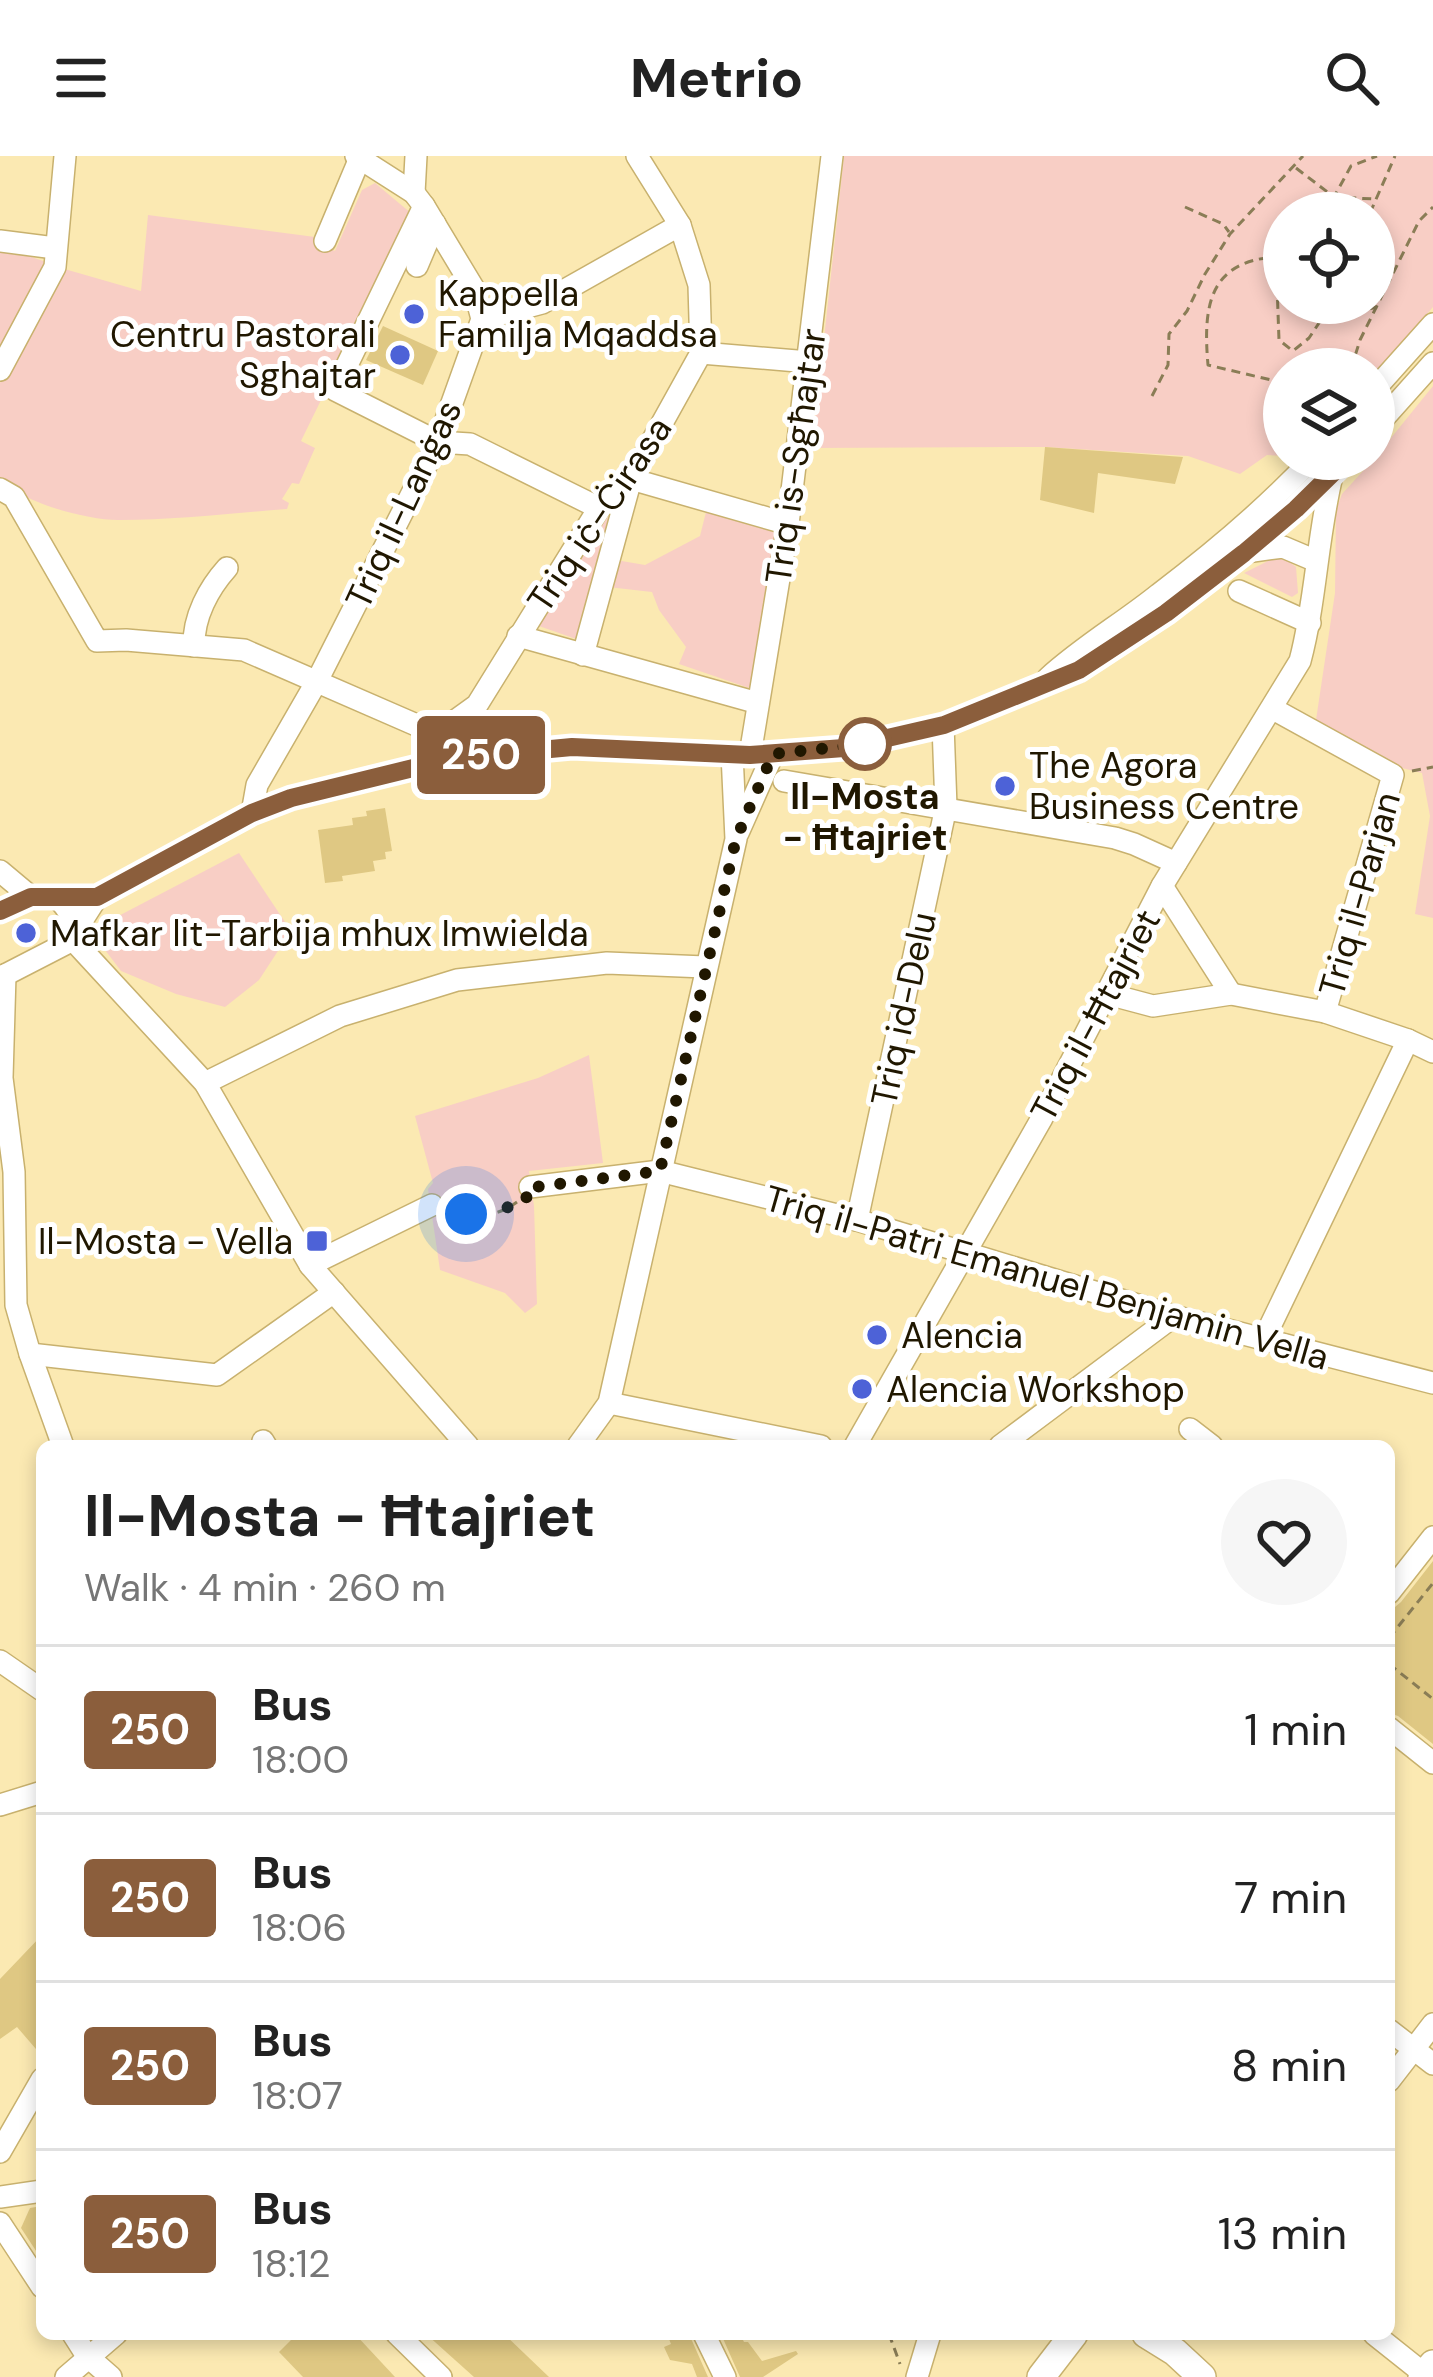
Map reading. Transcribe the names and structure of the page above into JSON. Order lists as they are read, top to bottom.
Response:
{
  "streets": {
    "street": [
      "Triq is-Sgħajtar",
      "Triq il-Lanġas",
      "Triq iċ-Ċirasa",
      "Triq il-Parjan",
      "Triq id-Delu",
      "Triq il-Ħtajriet",
      "Triq il-Patri Emanuel Benjamin Vella"
    ]
  },
  "crossings": [
    ["Triq is-Sgħajtar", "Triq il-Patri Emanuel Benjamin Vella"],
    ["Triq il-Lanġas", "Triq iċ-Ċirasa"],
    ["Triq il-Parjan", "Triq il-Ħtajriet"],
    ["Triq id-Delu", "Triq il-Patri Emanuel Benjamin Vella"],
    ["Triq il-Ħtajriet", "Triq il-Patri Emanuel Benjamin Vella"]
  ],
  "places": {
    "other": [
      "Kappella Familja Mqaddsa",
      "Centru Pastorali Sghajtar",
      "Il-Mosta - Ħtajriet",
      "The Agora Business Centre",
      "Mafkar lit-Tarbija mhux Imwielda",
      "Alencia",
      "Alencia Workshop"
    ],
    "transit": ["Il-Mosta - Vella"]
  },
  "lines": ["bus line 250"],
  "page": {
    "header": "Metrio",
    "on_map": "250",
    "heading": ["Il-Mosta - Ħtajriet", "Walk · 4 min · 260 m"],
    "list": [
      {
        "mark": "250",
        "name": "Bus",
        "note": "18:00",
        "value": "1 min"
      },
      {
        "mark": "250",
        "name": "Bus",
        "note": "18:06",
        "value": "7 min"
      },
      {
        "mark": "250",
        "name": "Bus",
        "note": "18:07",
        "value": "8 min"
      },
      {
        "mark": "250",
        "name": "Bus",
        "note": "18:12",
        "value": "13 min"
      }
    ]
  }
}
